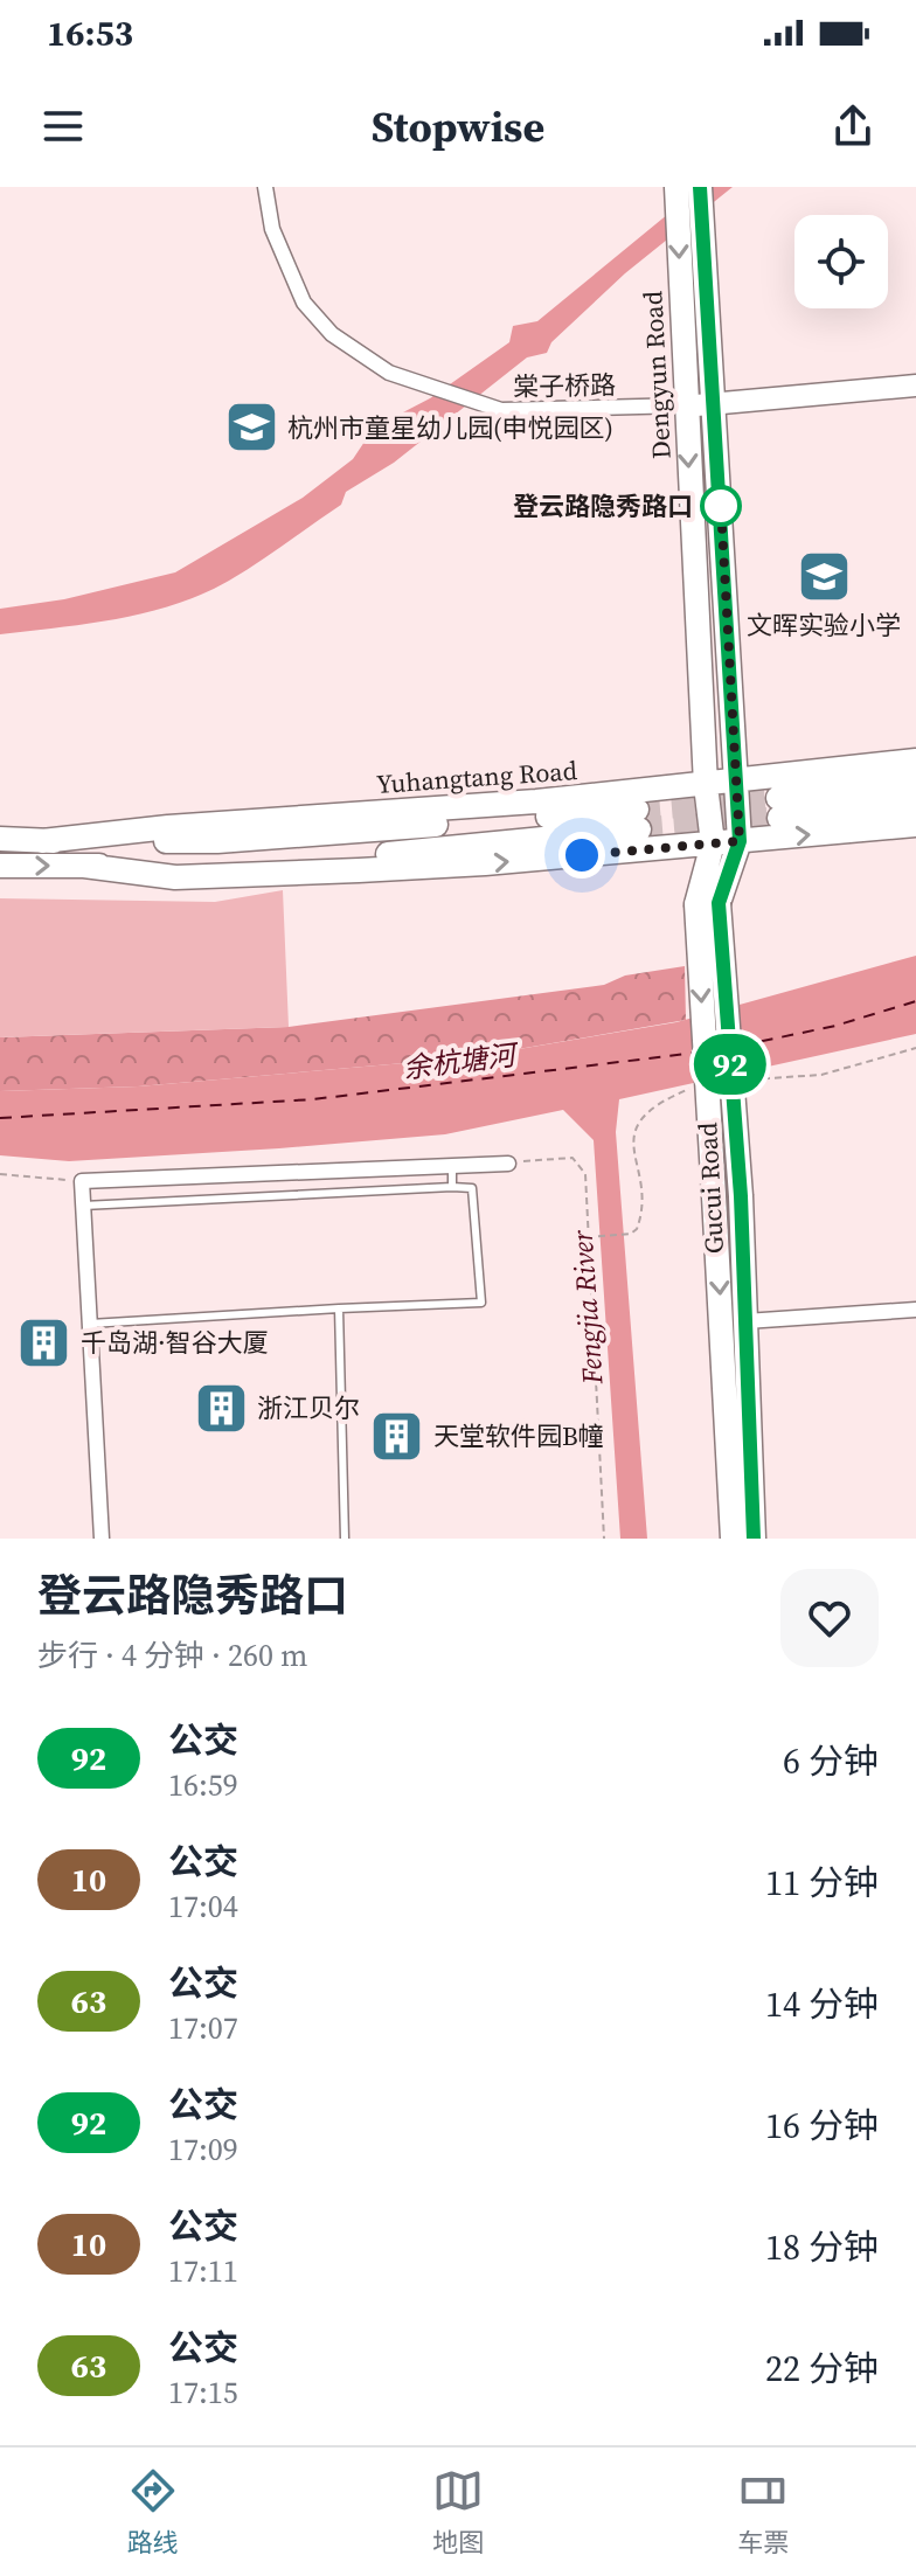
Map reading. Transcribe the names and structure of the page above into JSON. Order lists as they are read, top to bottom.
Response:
{
  "streets": {
    "main road": ["Dengyun Road", "Yuhangtang Road", "Gucui Road"],
    "street": ["棠子桥路"]
  },
  "crossings": [
    ["Dengyun Road", "棠子桥路"],
    ["Dengyun Road", "Yuhangtang Road"],
    ["Dengyun Road", "Gucui Road"],
    ["Yuhangtang Road", "Gucui Road"]
  ],
  "water": ["余杭塘河", "Fengjia River"],
  "places": {
    "school or university": ["杭州市童星幼儿园(申悦园区)", "文晖实验小学"],
    "other": ["登云路隐秀路口"],
    "building": ["千岛湖·智谷大厦", "浙江贝尔", "天堂软件园B幢"]
  },
  "lines": ["bus line 92"],
  "page": {
    "status": "16:53",
    "header": "Stopwise",
    "on_map": "92",
    "heading": ["登云路隐秀路口", "步行 · 4 分钟 · 260 m"],
    "list": [
      {
        "mark": "92",
        "name": "公交",
        "note": "16:59",
        "value": "6 分钟"
      },
      {
        "mark": "10",
        "name": "公交",
        "note": "17:04",
        "value": "11 分钟"
      },
      {
        "mark": "63",
        "name": "公交",
        "note": "17:07",
        "value": "14 分钟"
      },
      {
        "mark": "92",
        "name": "公交",
        "note": "17:09",
        "value": "16 分钟"
      },
      {
        "mark": "10",
        "name": "公交",
        "note": "17:11",
        "value": "18 分钟"
      },
      {
        "mark": "63",
        "name": "公交",
        "note": "17:15",
        "value": "22 分钟"
      }
    ],
    "tabs": ["路线", "地图", "车票"]
  }
}
